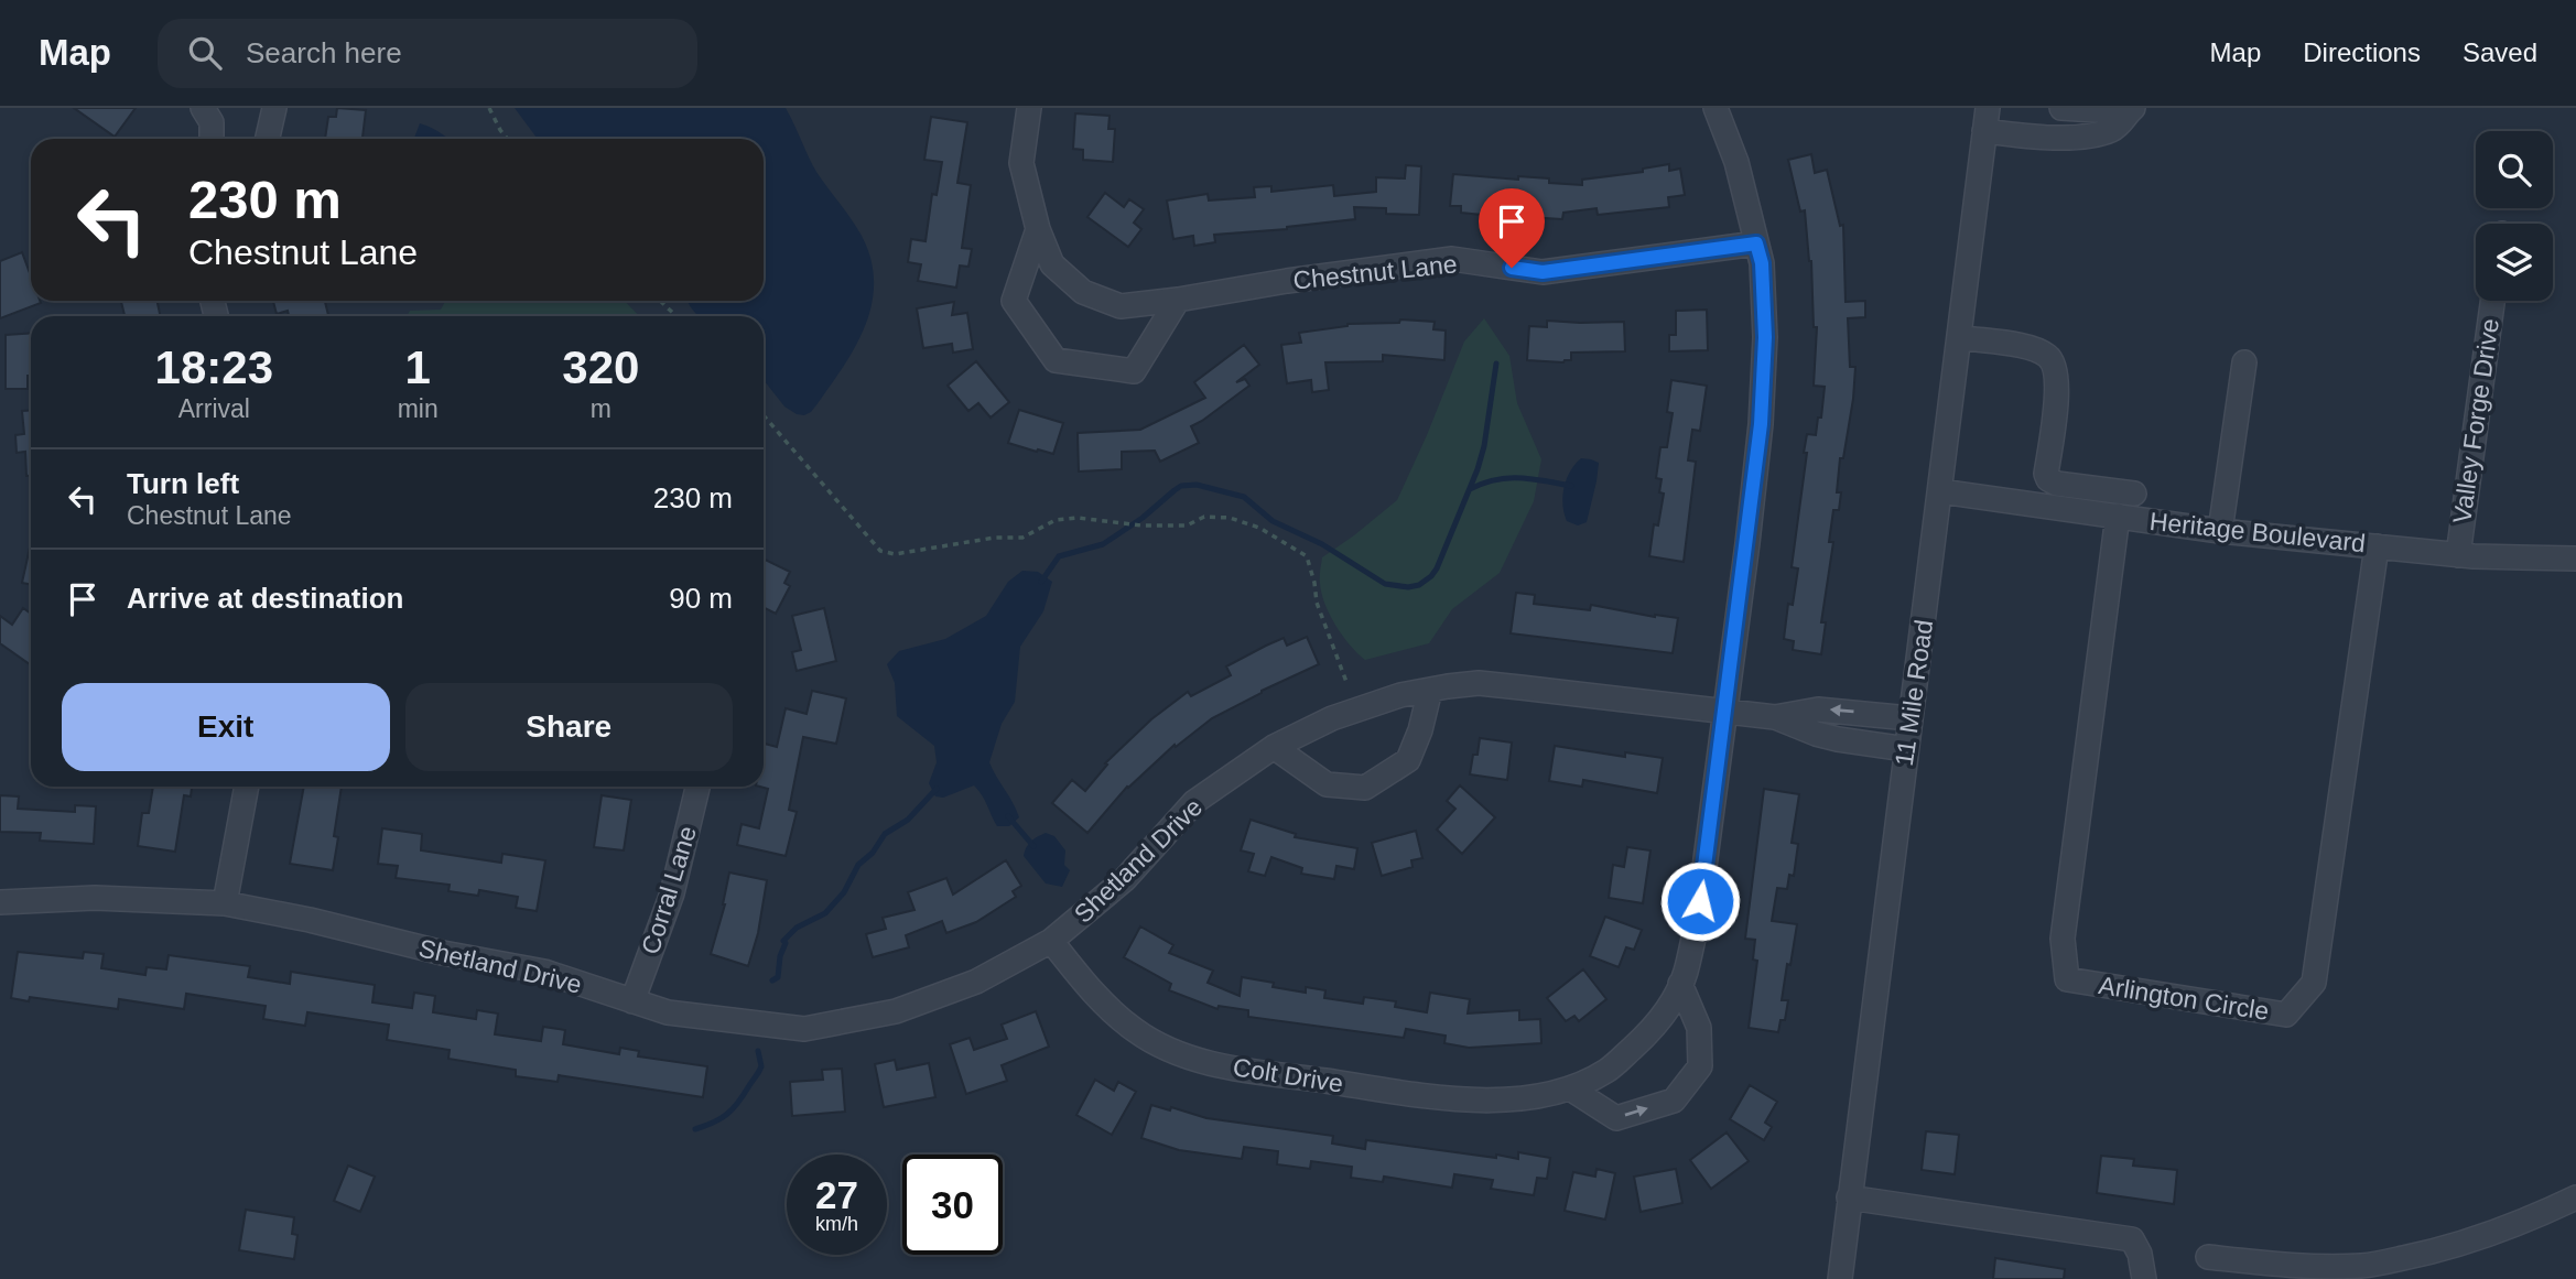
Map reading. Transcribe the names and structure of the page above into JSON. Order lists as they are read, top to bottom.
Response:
{
  "streets": {
    "street": [
      "Chestnut Lane",
      "Valley Forge Drive",
      "Heritage Boulevard",
      "11 Mile Road",
      "Shetland Drive",
      "Corral Lane",
      "Arlington Circle",
      "Colt Drive"
    ]
  },
  "crossings": [
    ["Chestnut Lane", "Colt Drive"],
    ["Valley Forge Drive", "Heritage Boulevard"],
    ["Heritage Boulevard", "11 Mile Road"],
    ["Heritage Boulevard", "Arlington Circle"],
    ["11 Mile Road", "Shetland Drive"],
    ["Shetland Drive", "Corral Lane"],
    ["Shetland Drive", "Colt Drive"]
  ],
  "page": {
    "header": "Map",
    "search": "Search here",
    "nav": ["Map", "Directions", "Saved"],
    "turn": ["230 m", "Chestnut Lane"],
    "eta": [
      "18:23",
      "Arrival",
      "1",
      "min",
      "320",
      "m"
    ],
    "list": [
      {
        "name": "Turn left",
        "note": "Chestnut Lane",
        "value": "230 m"
      },
      {
        "name": "Arrive at destination",
        "value": "90 m"
      }
    ],
    "buttons": ["Exit", "Share"],
    "speed": "27 km/h",
    "limit": "30"
  }
}
